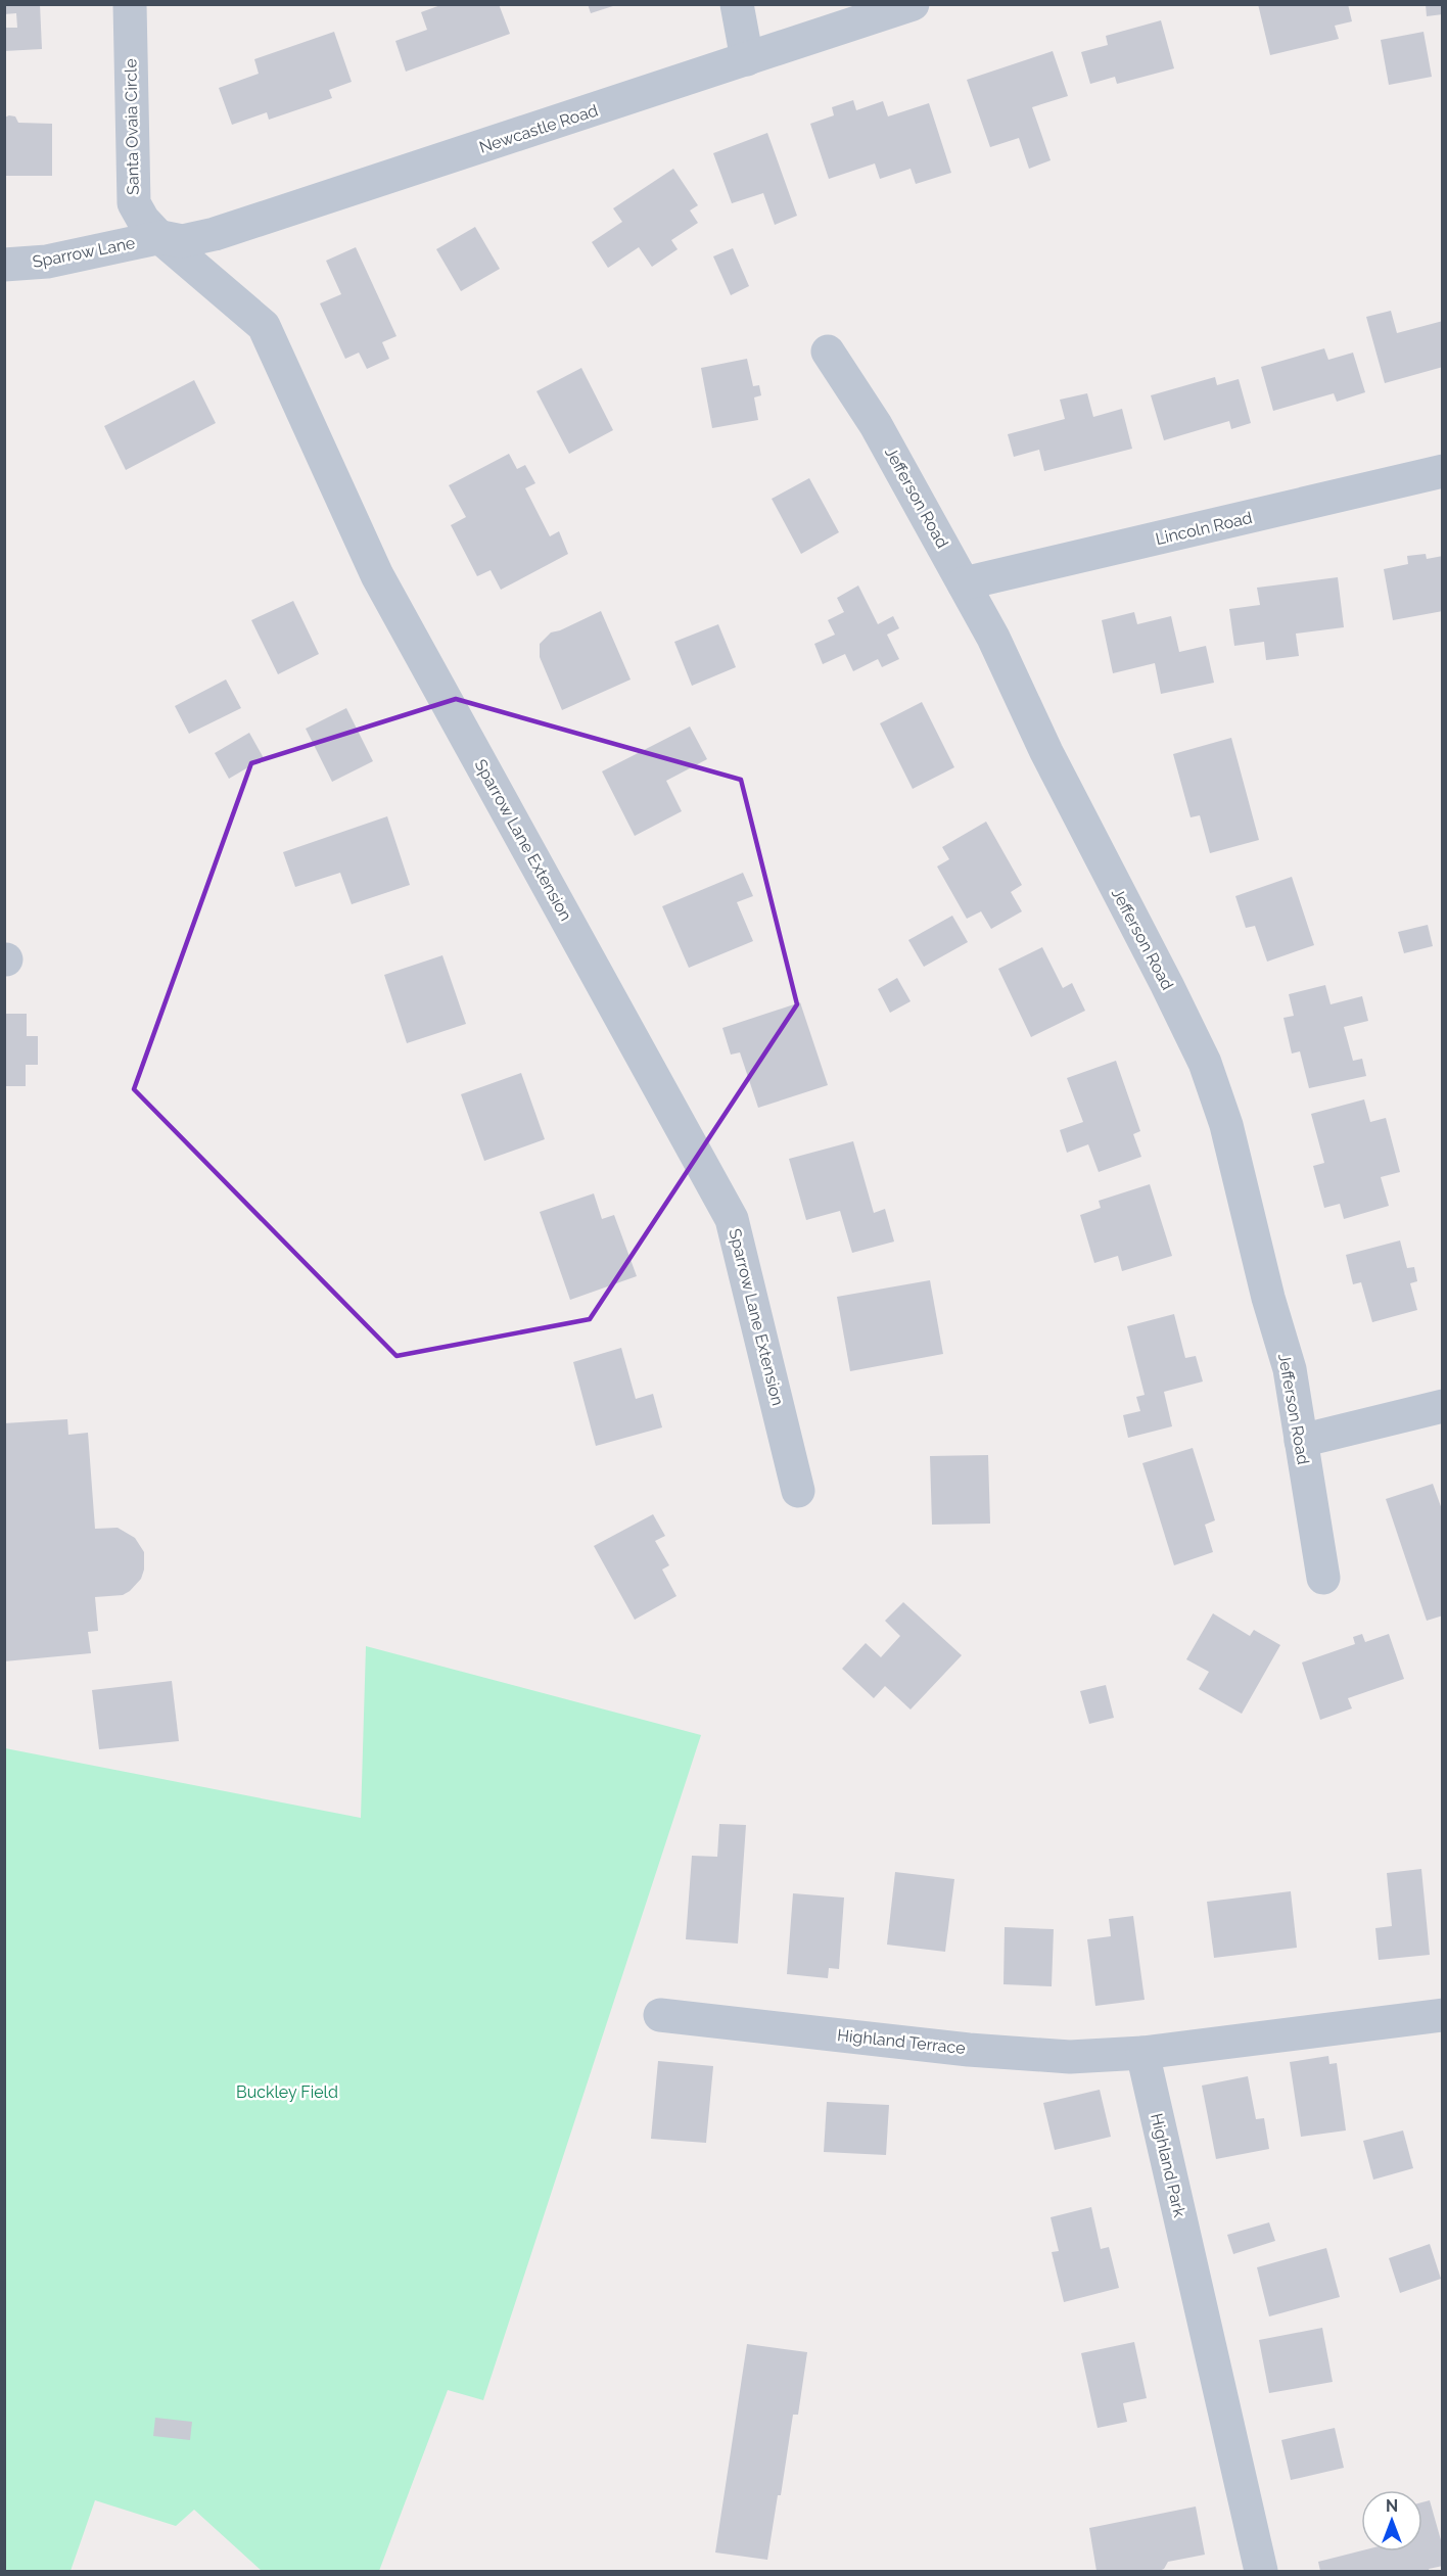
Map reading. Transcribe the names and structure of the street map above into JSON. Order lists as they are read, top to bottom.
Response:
{
  "streets": {
    "street": [
      "Santa Ovaia Circle",
      "Newcastle Road",
      "Sparrow Lane",
      "Jefferson Road",
      "Lincoln Road",
      "Sparrow Lane Extension",
      "Highland Terrace",
      "Highland Park"
    ]
  },
  "crossings": [
    ["Santa Ovaia Circle", "Newcastle Road"],
    ["Santa Ovaia Circle", "Sparrow Lane"],
    ["Santa Ovaia Circle", "Sparrow Lane Extension"],
    ["Newcastle Road", "Sparrow Lane"],
    ["Newcastle Road", "Sparrow Lane Extension"],
    ["Sparrow Lane", "Sparrow Lane Extension"],
    ["Jefferson Road", "Lincoln Road"],
    ["Highland Terrace", "Highland Park"]
  ],
  "parks": ["Buckley Field"],
  "north": "top"
}
